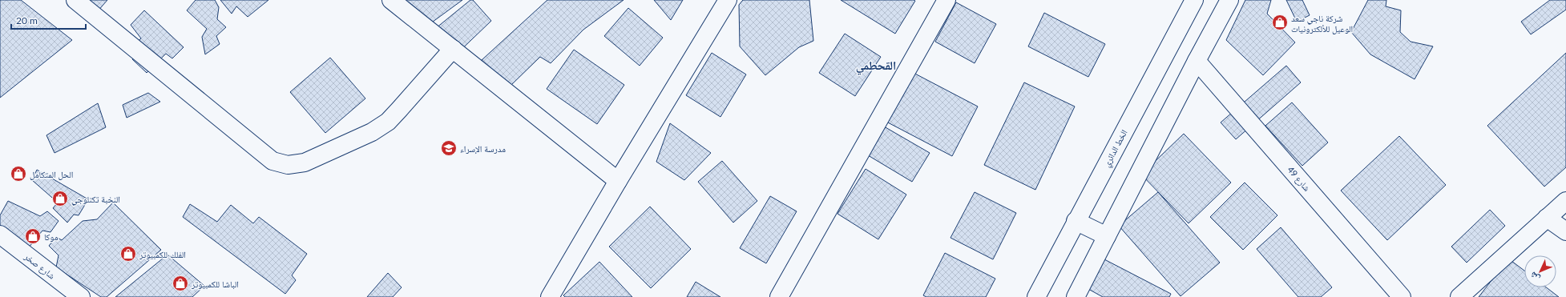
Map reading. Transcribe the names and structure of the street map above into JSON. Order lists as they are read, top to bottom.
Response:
{
  "streets": {
    "street": ["الخط الدائري", "شارع 49", "شارع صخر"]
  },
  "districts": ["القحطمي"],
  "places": {
    "shop": [
      "شركة ناجي سعد الوعيل للألكترونيات",
      "الحل المتكامل",
      "النخبة تكنلوجي",
      "موكا",
      "الفلك للكمبيوتر",
      "الباشا للكمبيوتر"
    ],
    "school or university": ["مدرسة الإسراء"]
  },
  "scale_bar": "20 m",
  "north": "bottom left"
}
